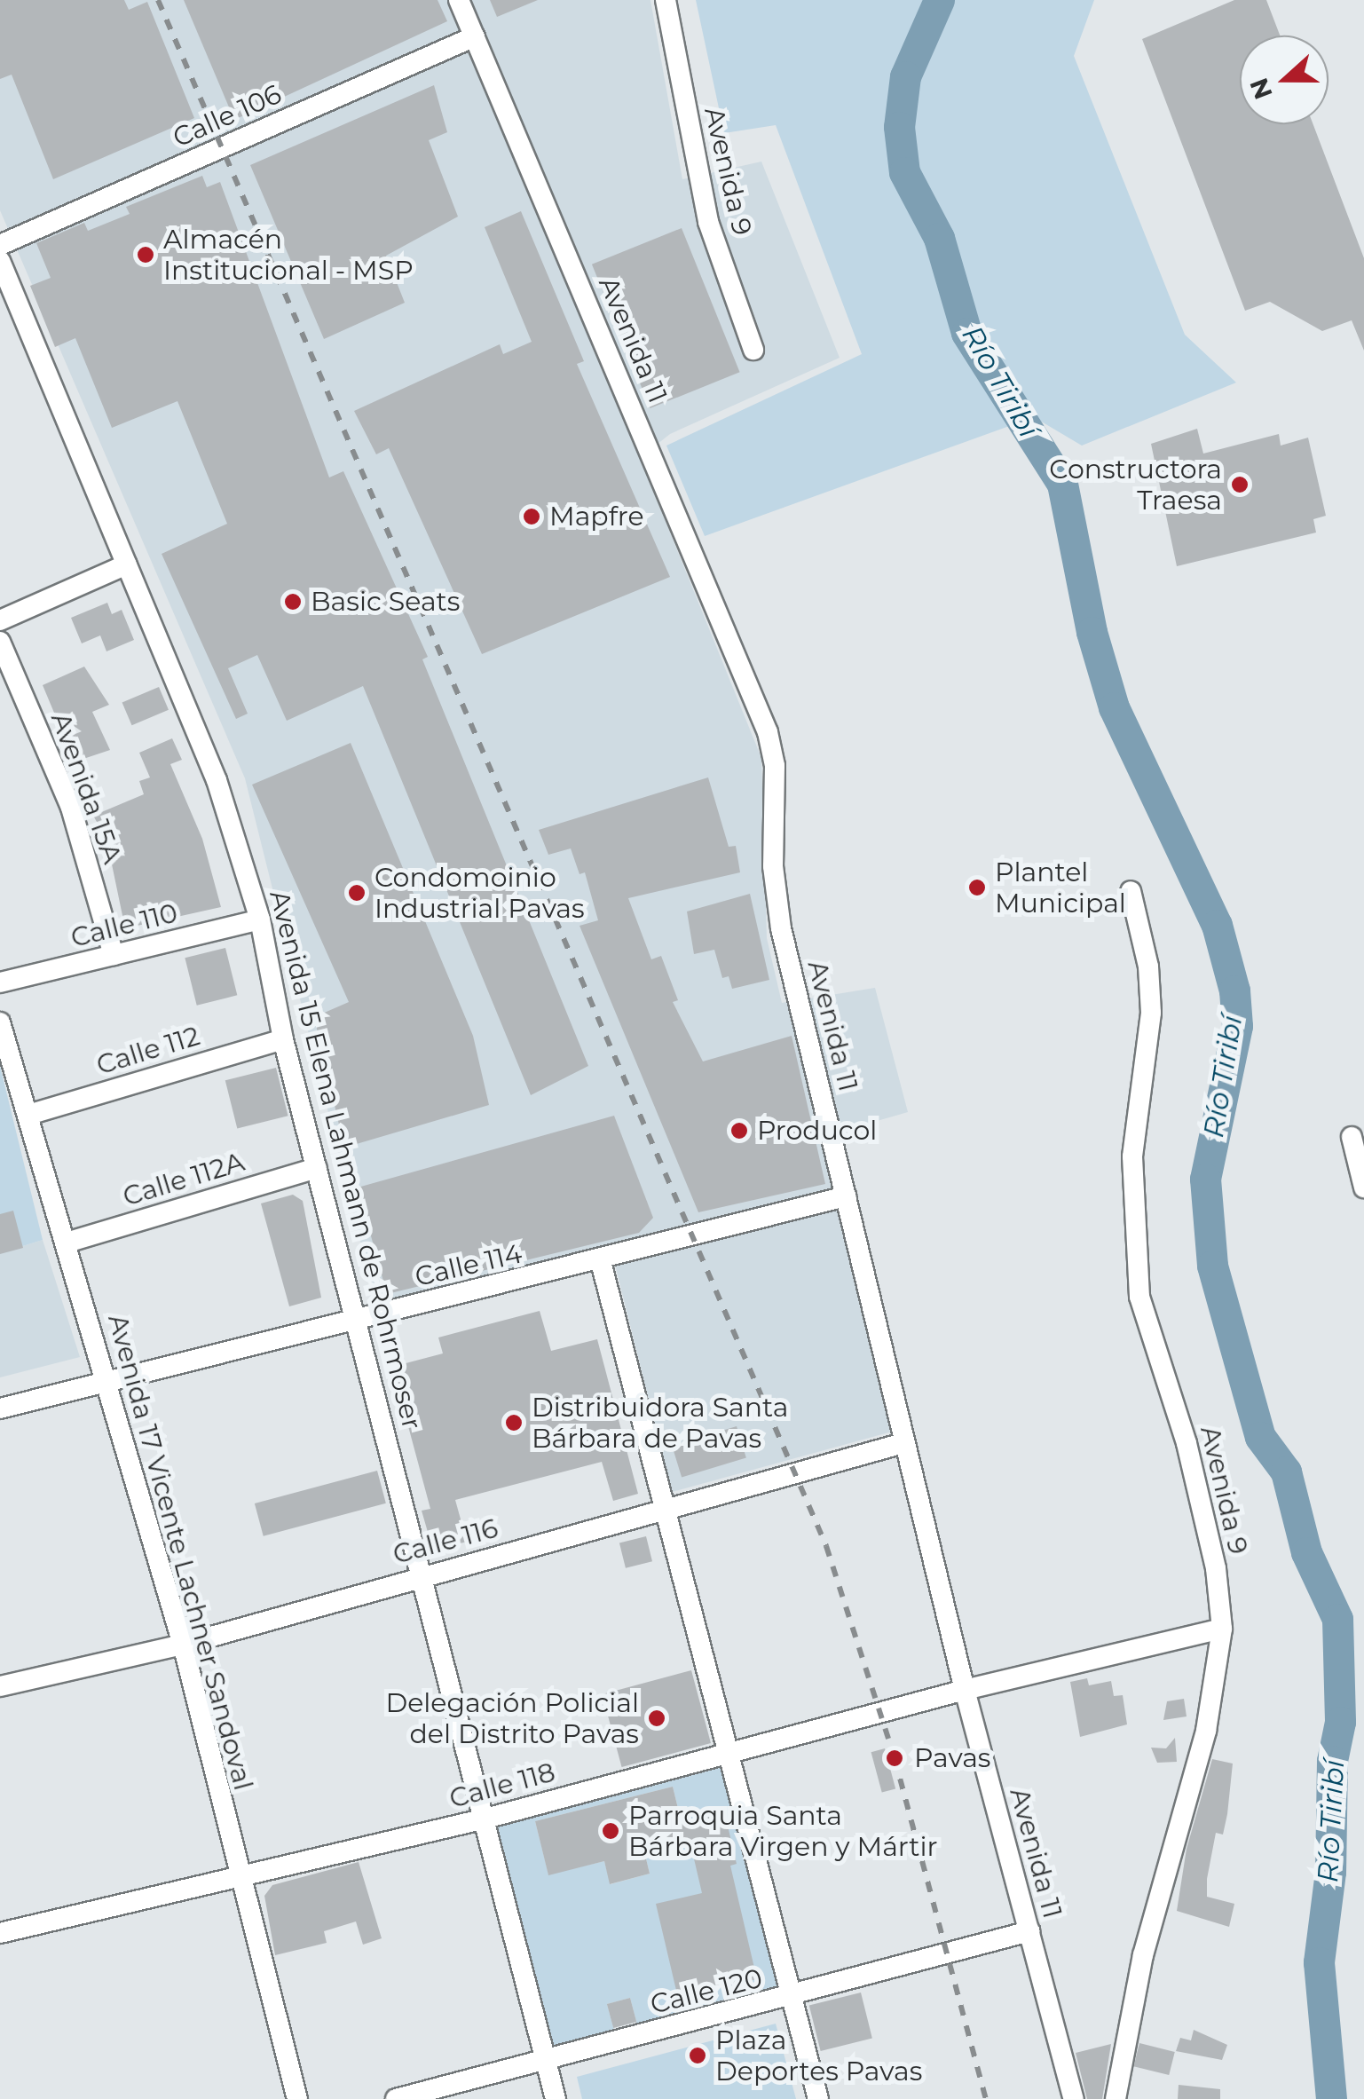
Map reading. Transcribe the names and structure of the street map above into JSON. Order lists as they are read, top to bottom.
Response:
{
  "streets": {
    "street": [
      "Calle 106",
      "Avenida 9",
      "Avenida 11",
      "Avenida 15A",
      "Calle 110",
      "Calle 112",
      "Avenida 15 Elena Lahmann de Rohrmoser",
      "Calle 112A",
      "Calle 114",
      "Calle 116",
      "Avenida 17 Vicente Lachner Sandoval",
      "Calle 118",
      "Calle 120"
    ]
  },
  "crossings": [
    ["Calle 106", "Avenida 11"],
    ["Avenida 9", "Calle 118"],
    ["Avenida 11", "Calle 114"],
    ["Avenida 11", "Calle 116"],
    ["Avenida 11", "Calle 118"],
    ["Avenida 11", "Calle 120"],
    ["Avenida 15A", "Calle 110"],
    ["Calle 110", "Avenida 15 Elena Lahmann de Rohrmoser"],
    ["Calle 112", "Avenida 15 Elena Lahmann de Rohrmoser"],
    ["Calle 112", "Avenida 17 Vicente Lachner Sandoval"],
    ["Avenida 15 Elena Lahmann de Rohrmoser", "Calle 112A"],
    ["Avenida 15 Elena Lahmann de Rohrmoser", "Calle 114"],
    ["Avenida 15 Elena Lahmann de Rohrmoser", "Calle 116"],
    ["Avenida 15 Elena Lahmann de Rohrmoser", "Calle 118"],
    ["Avenida 15 Elena Lahmann de Rohrmoser", "Calle 120"],
    ["Calle 112A", "Avenida 17 Vicente Lachner Sandoval"],
    ["Calle 114", "Avenida 17 Vicente Lachner Sandoval"],
    ["Calle 116", "Avenida 17 Vicente Lachner Sandoval"],
    ["Avenida 17 Vicente Lachner Sandoval", "Calle 118"]
  ],
  "water": ["Río Tiribí"],
  "places": [
    "Almacén Institucional - MSP",
    "Constructora Traesa",
    "Mapfre",
    "Basic Seats",
    "Plantel Municipal",
    "Condomoinio Industrial Pavas",
    "Producol",
    "Distribuidora Santa Bárbara de Pavas",
    "Delegación Policial del Distrito Pavas",
    "Pavas",
    "Parroquia Santa Bárbara Virgen y Mártir",
    "Plaza Deportes Pavas"
  ],
  "north": "left"
}
